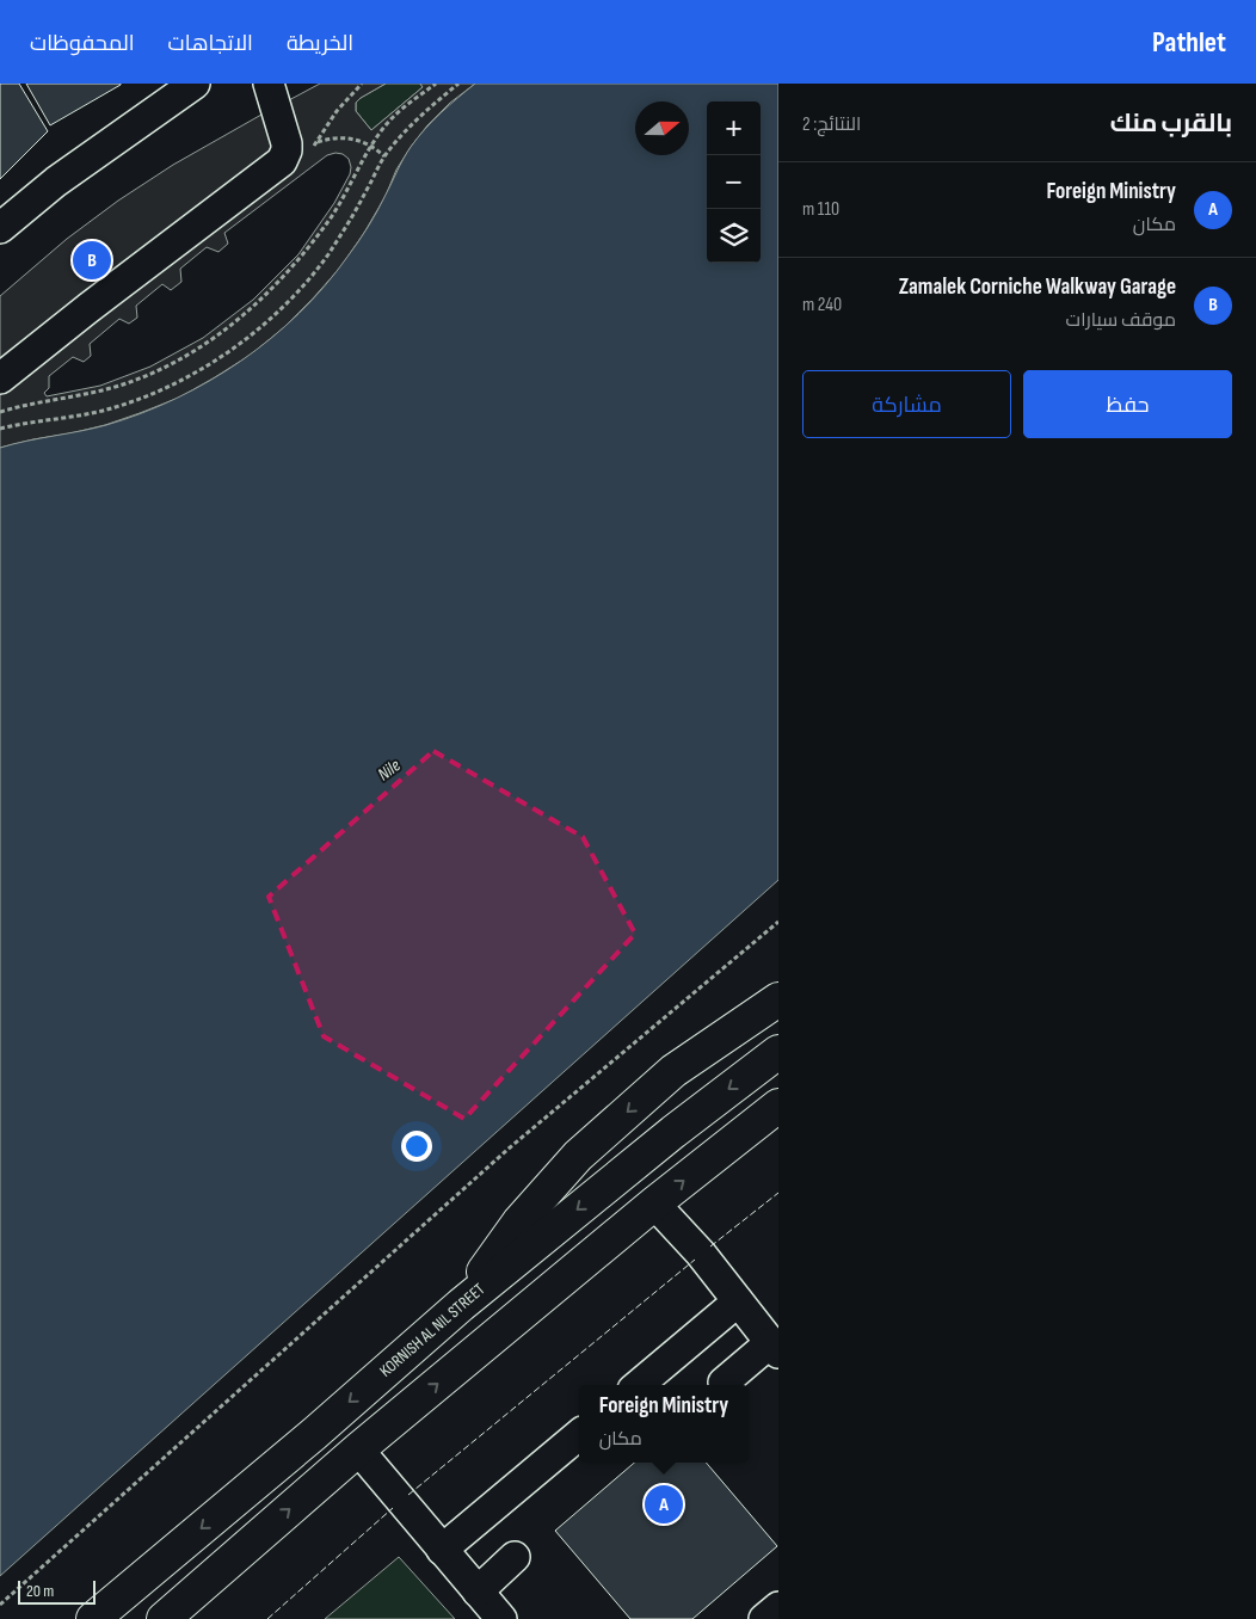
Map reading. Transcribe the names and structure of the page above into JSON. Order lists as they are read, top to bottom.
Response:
{
  "streets": {
    "highway": ["KORNISH AL NIL STREET"]
  },
  "water": ["Nile"],
  "scale_bar": "20 m",
  "north": "right",
  "page": {
    "header": "Pathlet",
    "nav": ["الخريطة", "الاتجاهات", "المحفوظات"],
    "heading": ["بالقرب منك", "النتائج: 2"],
    "map_buttons": ["+", "−"],
    "list": [
      {
        "mark": "A",
        "name": "Foreign Ministry",
        "note": "مكان",
        "value": "110 m"
      },
      {
        "mark": "B",
        "name": "Zamalek Corniche Walkway Garage",
        "note": "موقف سيارات",
        "value": "240 m"
      }
    ],
    "pins": ["B", "A"],
    "buttons": ["حفظ", "مشاركة"],
    "popup": ["Foreign Ministry", "مكان"],
    "scale": "20 m"
  }
}
